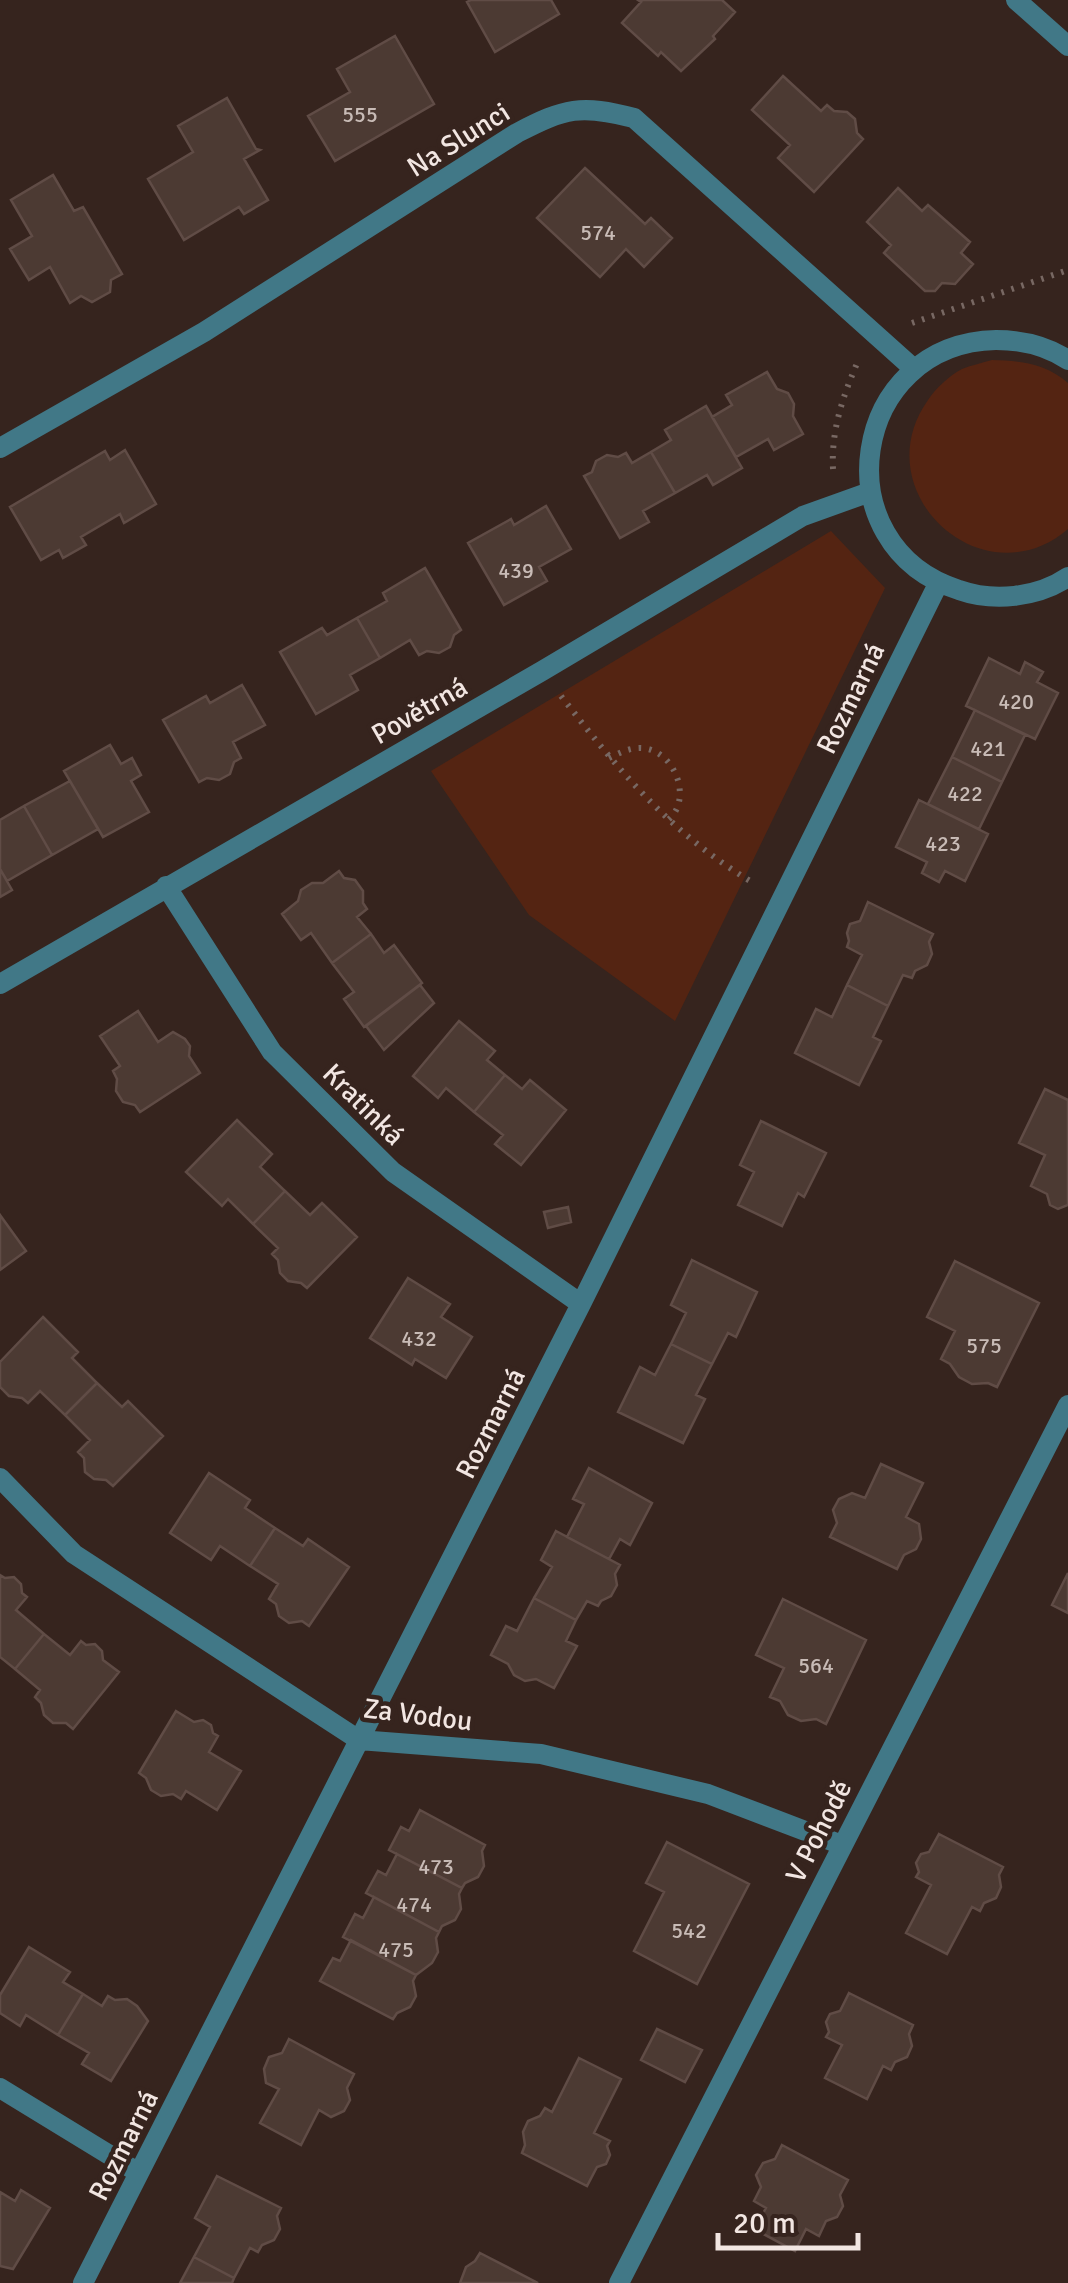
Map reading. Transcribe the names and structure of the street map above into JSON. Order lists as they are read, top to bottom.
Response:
{
  "streets": {
    "street": [
      "Na Slunci",
      "Rozmarná",
      "Povětrná",
      "Kratinká",
      "Za Vodou",
      "V Pohodě"
    ]
  },
  "crossings": [
    ["Rozmarná", "Kratinká"],
    ["Rozmarná", "Za Vodou"],
    ["Povětrná", "Kratinká"],
    ["Za Vodou", "V Pohodě"]
  ],
  "house_numbers": [
    "555",
    "574",
    "439",
    "420",
    "421",
    "422",
    "423",
    "432",
    "575",
    "564",
    "473",
    "474",
    "542",
    "475"
  ],
  "scale_bar": "20 m"
}
